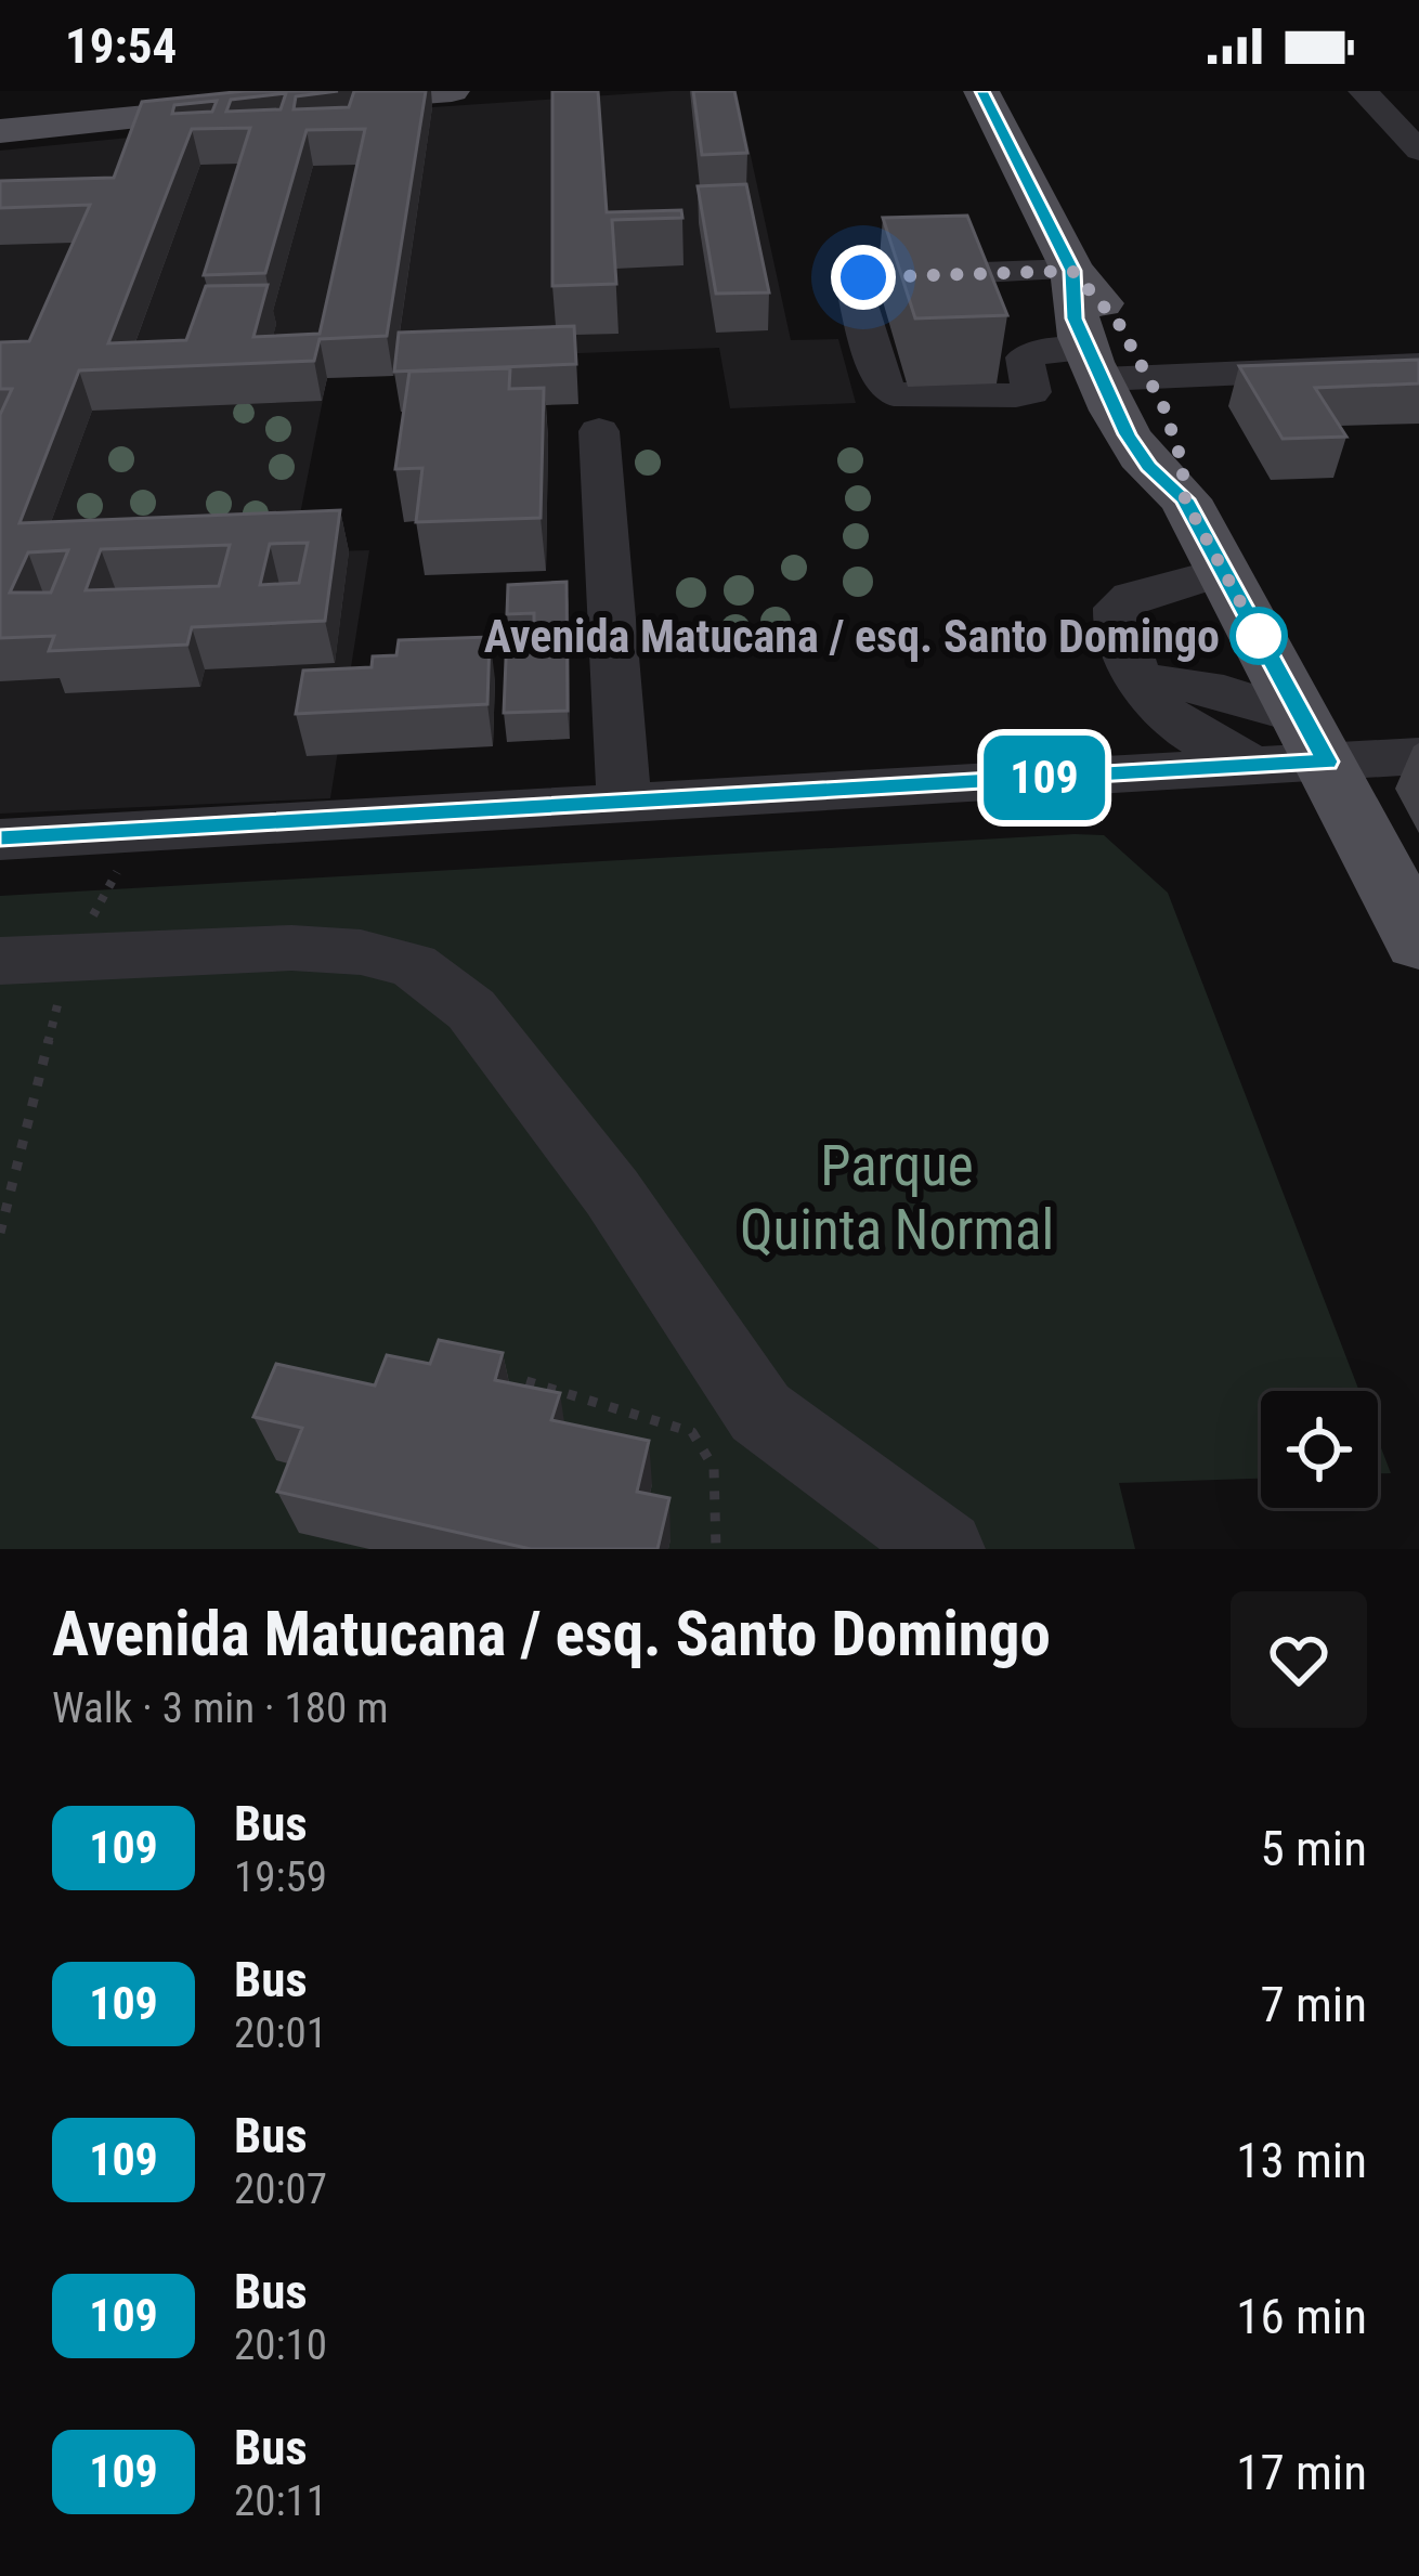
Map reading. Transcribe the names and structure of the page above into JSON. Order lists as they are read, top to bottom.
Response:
{
  "parks": ["Parque Quinta Normal"],
  "places": ["Avenida Matucana / esq. Santo Domingo"],
  "lines": ["bus line 109"],
  "page": {
    "status": "19:54",
    "on_map": "109",
    "heading": ["Avenida Matucana / esq. Santo Domingo", "Walk · 3 min · 180 m"],
    "list": [
      {
        "mark": "109",
        "name": "Bus",
        "note": "19:59",
        "value": "5 min"
      },
      {
        "mark": "109",
        "name": "Bus",
        "note": "20:01",
        "value": "7 min"
      },
      {
        "mark": "109",
        "name": "Bus",
        "note": "20:07",
        "value": "13 min"
      },
      {
        "mark": "109",
        "name": "Bus",
        "note": "20:10",
        "value": "16 min"
      },
      {
        "mark": "109",
        "name": "Bus",
        "note": "20:11",
        "value": "17 min"
      }
    ]
  }
}
